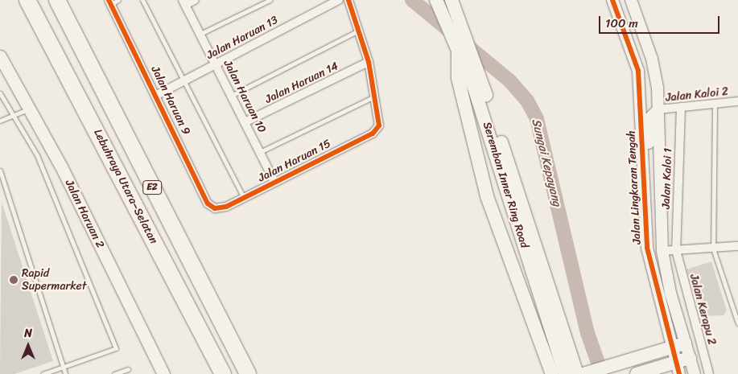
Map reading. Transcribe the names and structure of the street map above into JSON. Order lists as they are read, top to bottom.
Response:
{
  "streets": {
    "highway": ["Lebuhraya Utara–Selatan", "E2"],
    "main road": ["Seremban Inner Ring Road", "Jalan Haruan 2"],
    "street": [
      "Jalan Haruan 13",
      "Jalan Haruan 14",
      "Jalan Kaloi 2",
      "Jalan Haruan 10",
      "Jalan Haruan 9",
      "Jalan Haruan 15",
      "Jalan Kaloi 1",
      "Jalan Lingkaran Tengah",
      "Jalan Kerapu 2"
    ]
  },
  "crossings": [
    ["Jalan Haruan 13", "Jalan Haruan 10"],
    ["Jalan Haruan 13", "Jalan Haruan 9"],
    ["Jalan Haruan 14", "Jalan Haruan 10"],
    ["Jalan Kaloi 2", "Jalan Kaloi 1"],
    ["Jalan Haruan 10", "Jalan Haruan 15"],
    ["Jalan Haruan 9", "Jalan Haruan 15"],
    ["Jalan Kaloi 1", "Jalan Kerapu 2"]
  ],
  "water": ["Sungai Kepayang"],
  "places": ["Rapid Supermarket"],
  "scale_bar": "100 m",
  "north": "top"
}
